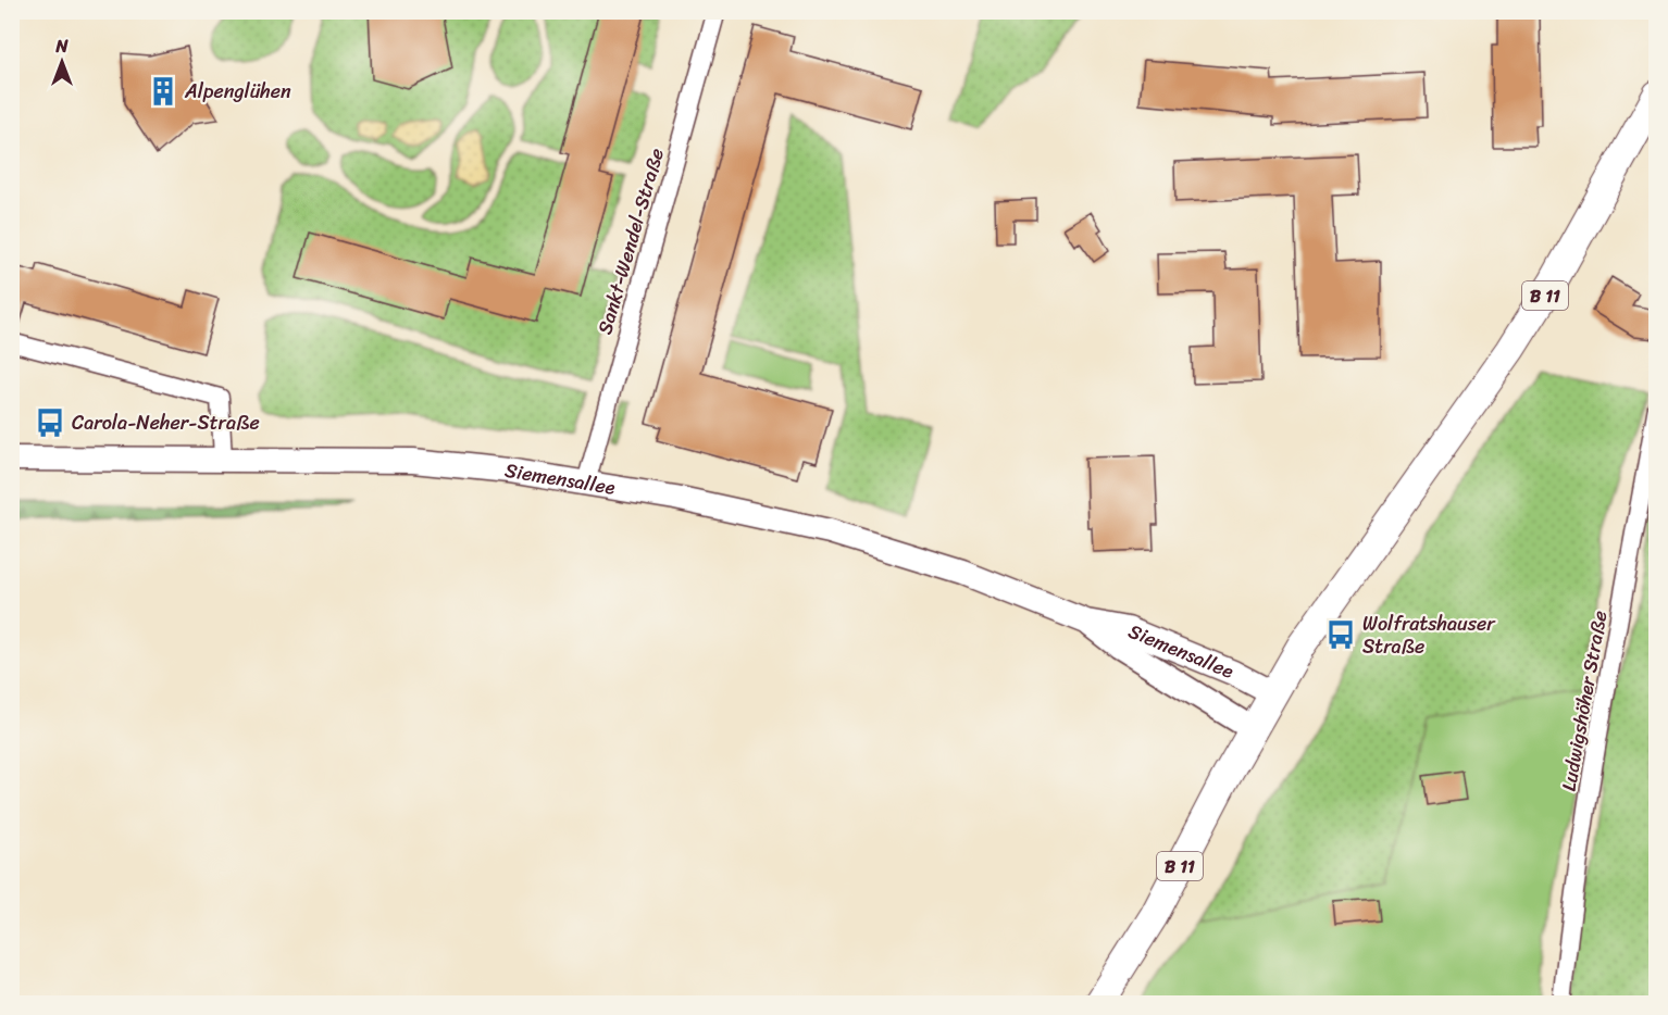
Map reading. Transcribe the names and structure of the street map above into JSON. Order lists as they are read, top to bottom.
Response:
{
  "streets": {
    "main road": ["B 11", "Siemensallee"],
    "street": ["Sankt-Wendel-Straße", "Ludwigshöher Straße"]
  },
  "crossings": [
    ["Sankt-Wendel-Straße", "Siemensallee"],
    ["B 11", "Siemensallee"]
  ],
  "places": {
    "building": ["Alpenglühen"],
    "bus stop": ["Carola-Neher-Straße", "Wolfratshauser Straße"]
  },
  "north": "top"
}
